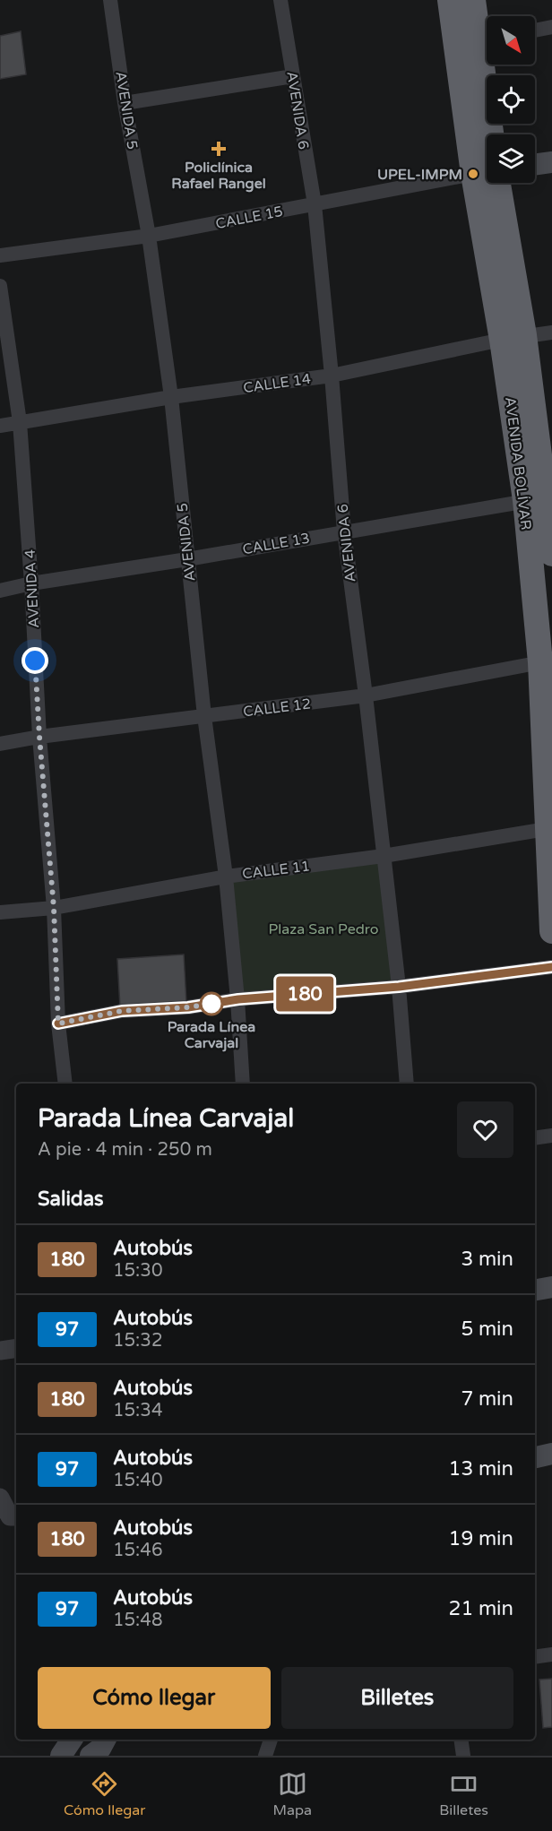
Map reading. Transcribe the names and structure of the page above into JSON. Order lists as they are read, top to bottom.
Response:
{
  "streets": {
    "highway": ["AVENIDA BOLÍVAR"],
    "street": [
      "AVENIDA 5",
      "AVENIDA 6",
      "CALLE 15",
      "CALLE 14",
      "CALLE 13",
      "AVENIDA 4",
      "CALLE 12",
      "CALLE 11"
    ]
  },
  "crossings": [
    ["AVENIDA 5", "CALLE 15"],
    ["AVENIDA 5", "CALLE 14"],
    ["AVENIDA 5", "CALLE 13"],
    ["AVENIDA 5", "CALLE 12"],
    ["AVENIDA 5", "CALLE 11"],
    ["AVENIDA 6", "CALLE 15"],
    ["AVENIDA 6", "CALLE 14"],
    ["AVENIDA 6", "CALLE 13"],
    ["AVENIDA 6", "CALLE 12"],
    ["AVENIDA 6", "CALLE 11"],
    ["CALLE 14", "AVENIDA BOLÍVAR"],
    ["CALLE 14", "AVENIDA 4"],
    ["AVENIDA BOLÍVAR", "CALLE 13"],
    ["AVENIDA BOLÍVAR", "CALLE 12"],
    ["AVENIDA BOLÍVAR", "CALLE 11"],
    ["CALLE 13", "AVENIDA 4"],
    ["AVENIDA 4", "CALLE 12"],
    ["AVENIDA 4", "CALLE 11"]
  ],
  "parks": ["Plaza San Pedro"],
  "places": {
    "health": ["Policlínica Rafael Rangel"],
    "other": ["UPEL-IMPM", "Parada Línea Carvajal"]
  },
  "lines": ["bus line 180"],
  "north": "bottom right",
  "page": {
    "on_map": "180",
    "heading": [
      ["Parada Línea Carvajal", "A pie · 4 min · 250 m"],
      "Salidas"
    ],
    "list": [
      {
        "mark": "180",
        "name": "Autobús",
        "note": "15:30",
        "value": "3 min"
      },
      {
        "mark": "97",
        "name": "Autobús",
        "note": "15:32",
        "value": "5 min"
      },
      {
        "mark": "180",
        "name": "Autobús",
        "note": "15:34",
        "value": "7 min"
      },
      {
        "mark": "97",
        "name": "Autobús",
        "note": "15:40",
        "value": "13 min"
      },
      {
        "mark": "180",
        "name": "Autobús",
        "note": "15:46",
        "value": "19 min"
      },
      {
        "mark": "97",
        "name": "Autobús",
        "note": "15:48",
        "value": "21 min"
      }
    ],
    "buttons": ["Cómo llegar", "Billetes"],
    "tabs": ["Cómo llegar", "Mapa", "Billetes"]
  }
}
